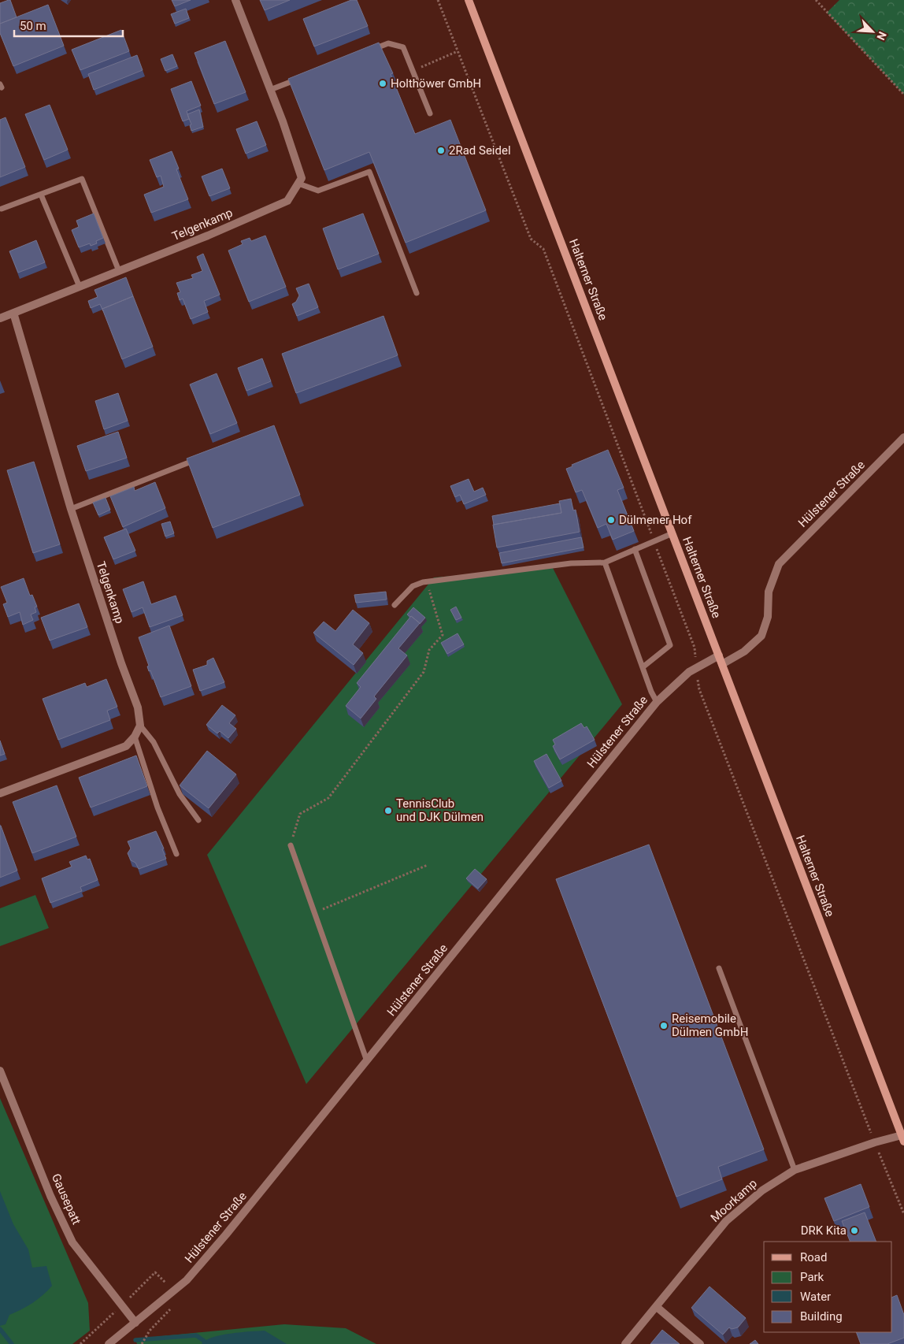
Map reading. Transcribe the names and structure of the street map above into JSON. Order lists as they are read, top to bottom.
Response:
{
  "streets": {
    "main road": ["Halterner Straße"],
    "street": [
      "Telgenkamp",
      "Hülstener Straße",
      "Gausepatt",
      "Moorkamp"
    ]
  },
  "crossings": [
    ["Halterner Straße", "Hülstener Straße"],
    ["Halterner Straße", "Moorkamp"],
    ["Hülstener Straße", "Gausepatt"]
  ],
  "places": [
    "Holthöwer GmbH",
    "2Rad Seidel",
    "Dülmener Hof",
    "TennisClub und DJK Dülmen",
    "Reisemobile Dülmen GmbH",
    "DRK Kita"
  ],
  "legend": [
    "Road",
    "Park",
    "Water",
    "Building"
  ],
  "scale_bar": "50 m",
  "north": "bottom right"
}
